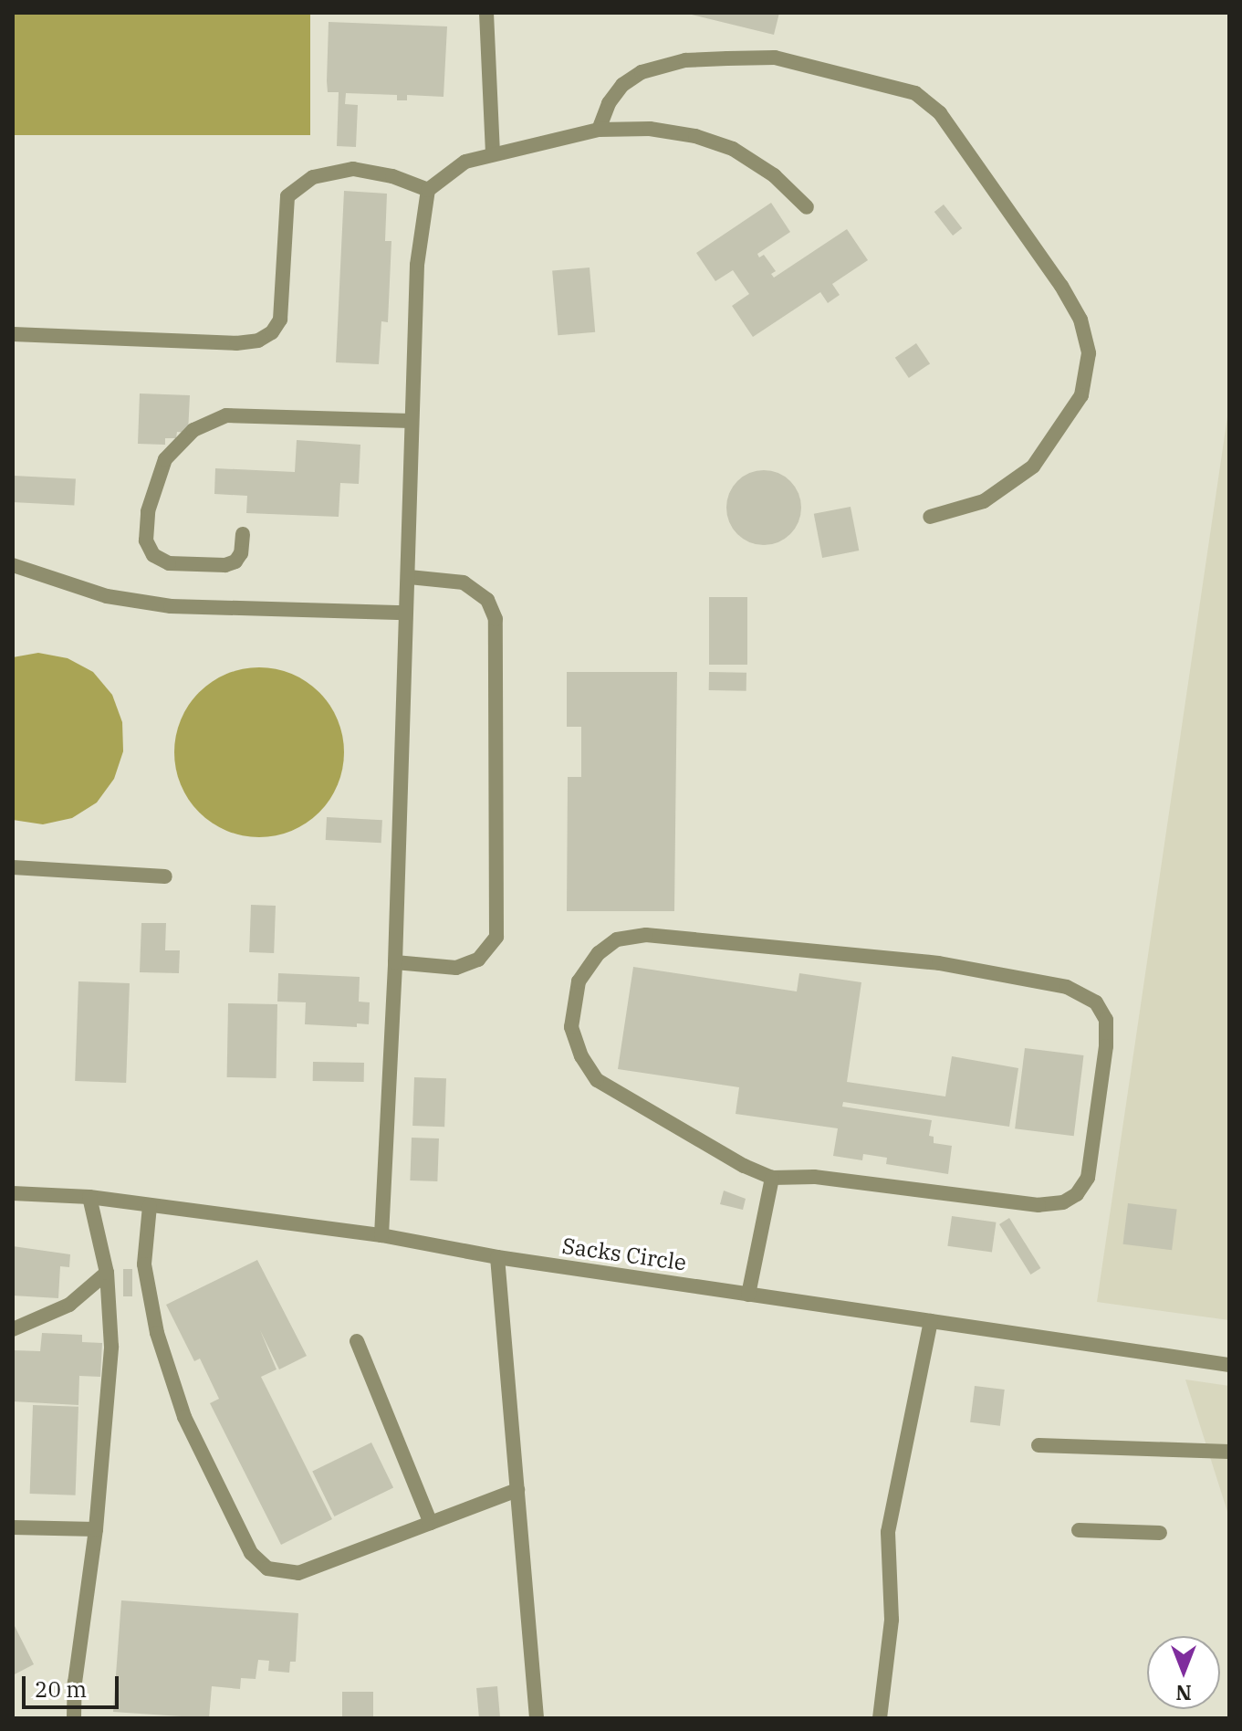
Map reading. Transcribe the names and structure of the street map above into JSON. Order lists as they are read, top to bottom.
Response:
{
  "streets": {
    "lane": ["Sacks Circle"]
  },
  "scale_bar": "20 m",
  "north": "bottom"
}
